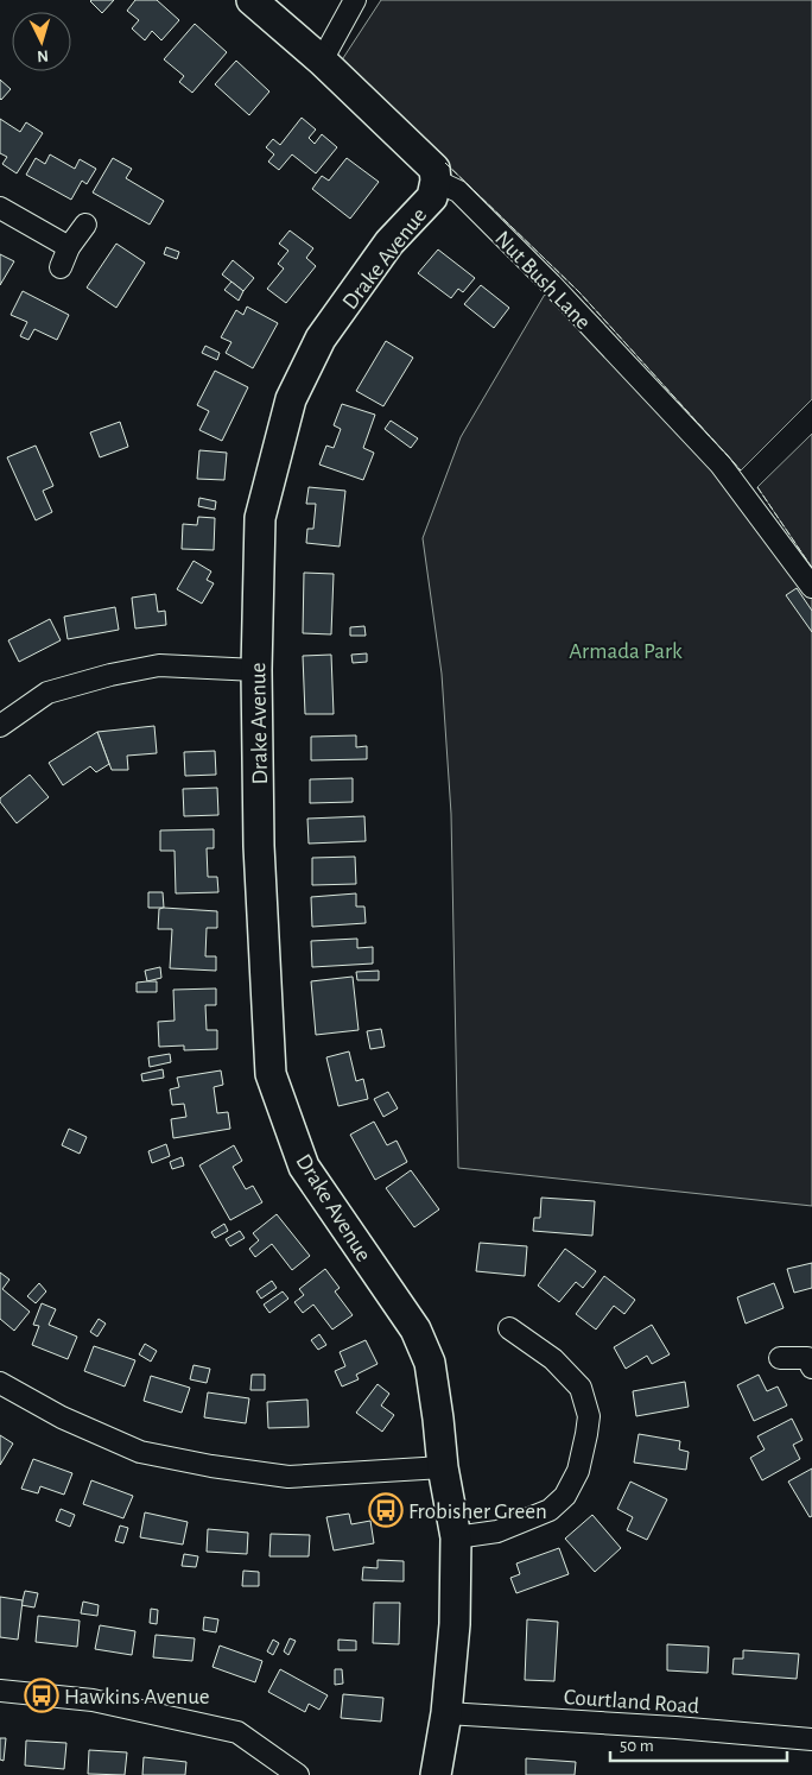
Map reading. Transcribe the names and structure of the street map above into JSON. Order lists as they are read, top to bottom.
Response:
{
  "streets": {
    "street": ["Drake Avenue", "Nut Bush Lane", "Courtland Road"]
  },
  "crossings": [
    ["Drake Avenue", "Nut Bush Lane"],
    ["Drake Avenue", "Courtland Road"]
  ],
  "parks": ["Armada Park"],
  "places": {
    "bus stop": ["Frobisher Green", "Hawkins Avenue"]
  },
  "scale_bar": "50 m",
  "north": "bottom"
}
